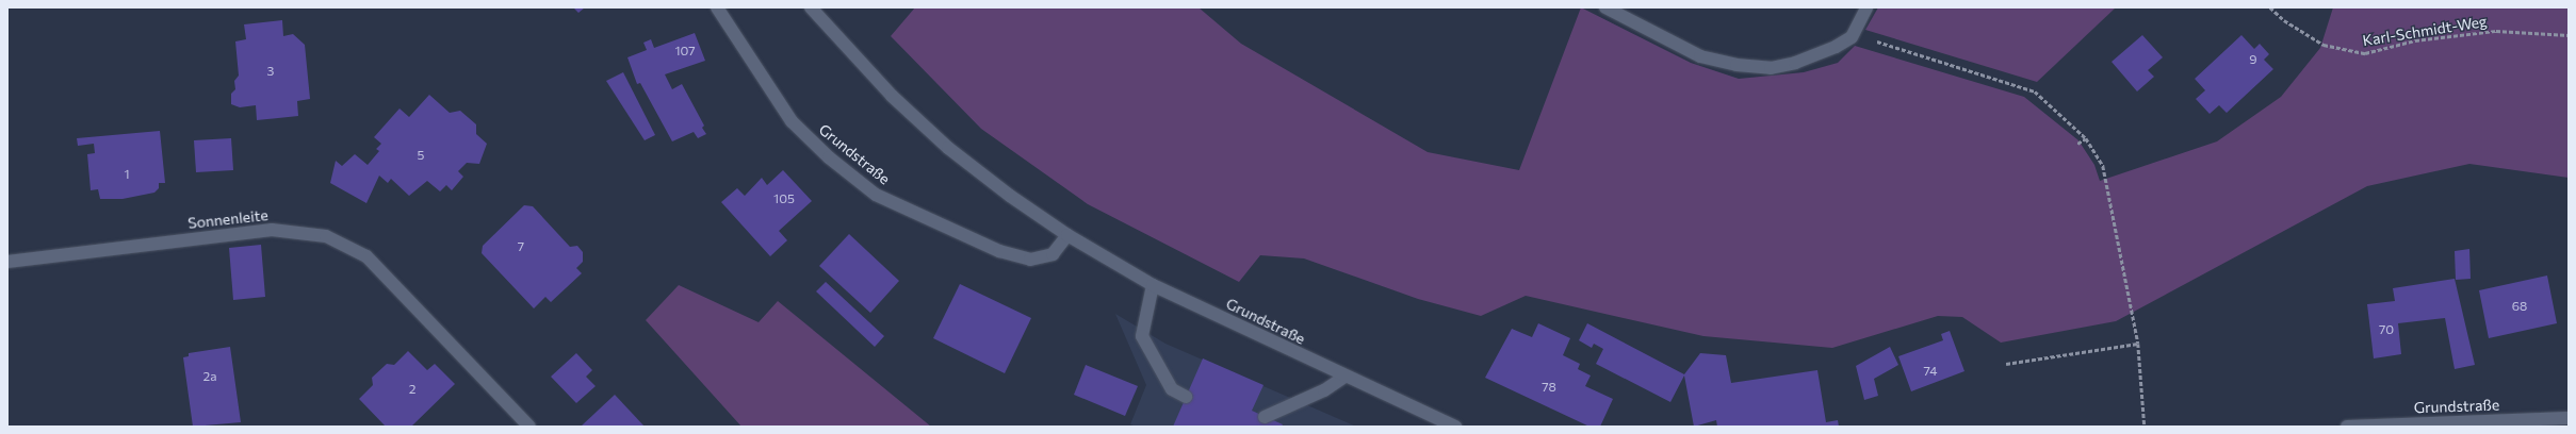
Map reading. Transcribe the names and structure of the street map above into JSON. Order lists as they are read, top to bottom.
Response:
{
  "streets": {
    "main road": ["Grundstraße", "Sonnenleite"],
    "path": ["Karl-Schmidt-Weg"]
  },
  "house_numbers": [
    "107",
    "9",
    "3",
    "5",
    "1",
    "105",
    "7",
    "68",
    "70",
    "74",
    "2a",
    "78",
    "2"
  ]
}
